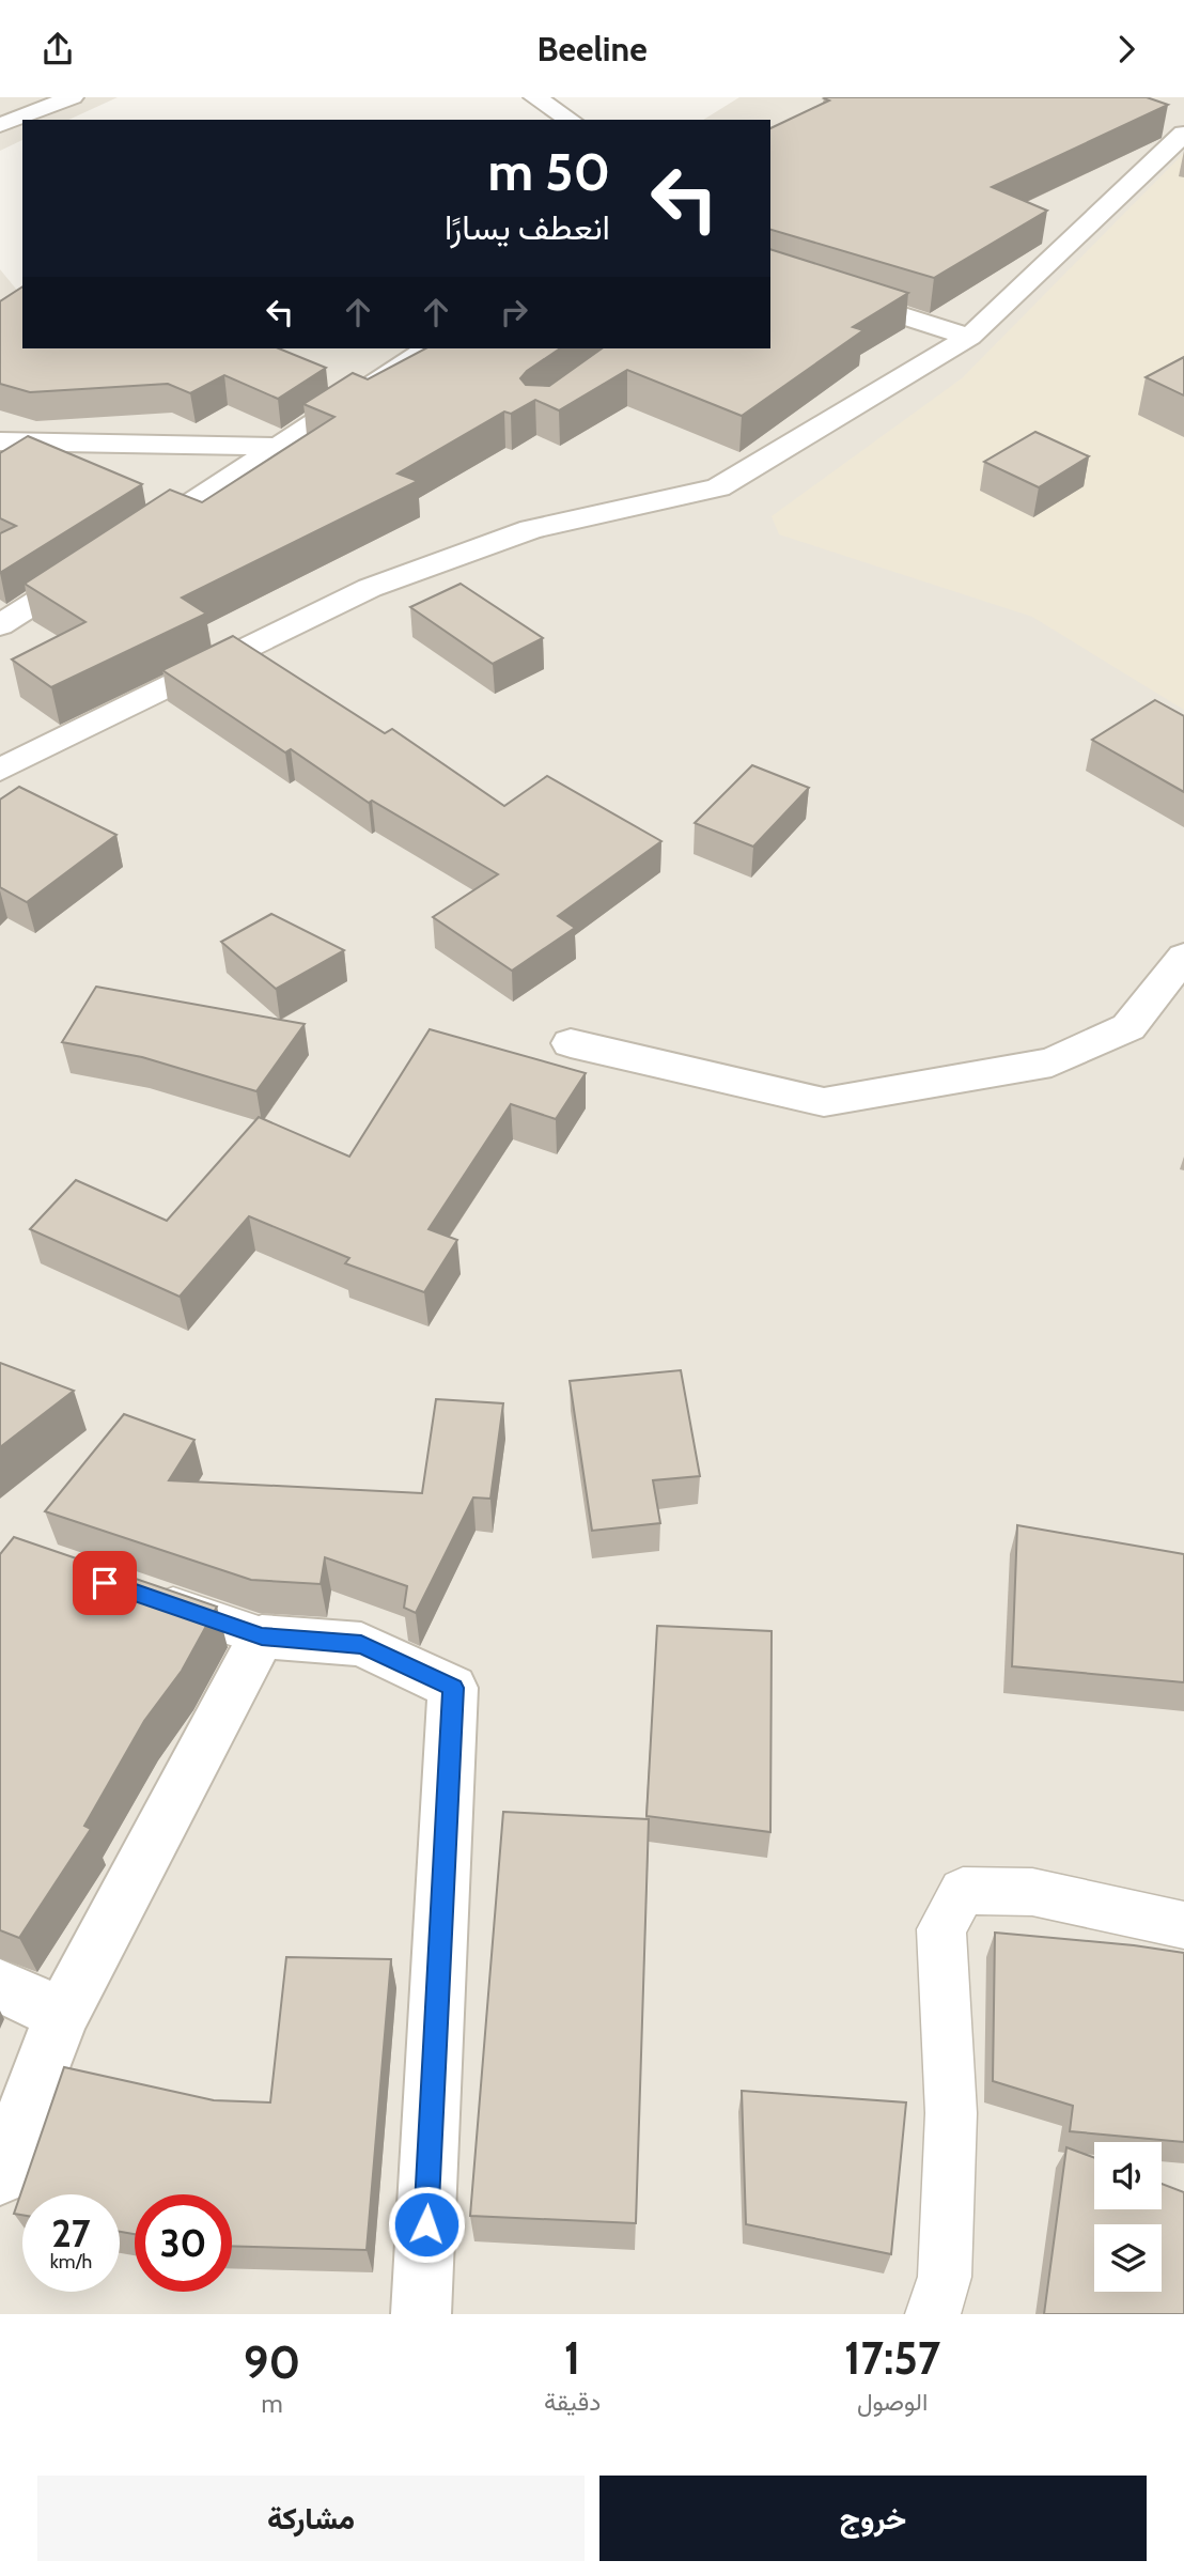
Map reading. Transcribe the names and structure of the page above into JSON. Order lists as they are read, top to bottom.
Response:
{
  "page": {
    "header": "Beeline",
    "turn": ["50 m", "انعطف يسارًا"],
    "speed": "27 km/h",
    "limit": "30",
    "eta": [
      "17:57",
      "الوصول",
      "1",
      "دقيقة",
      "90",
      "m"
    ],
    "buttons": ["خروج", "مشاركة"]
  }
}
